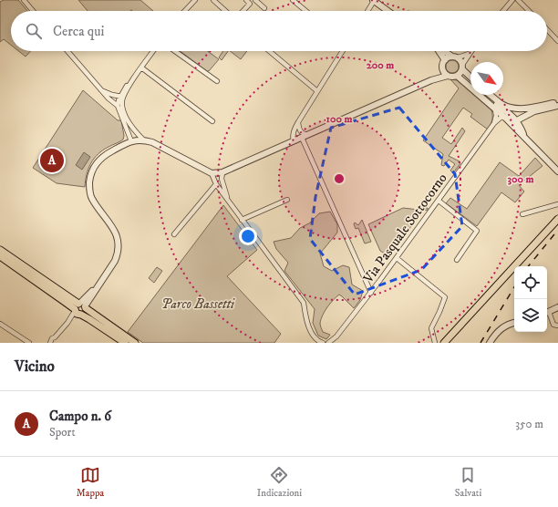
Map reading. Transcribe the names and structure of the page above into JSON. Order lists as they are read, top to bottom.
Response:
{
  "streets": {
    "street": ["Via Pasquale Sottocorno"]
  },
  "parks": ["Parco Bassetti"],
  "north": "bottom right",
  "page": {
    "search": "Cerca qui",
    "pins": "A",
    "heading": "Vicino",
    "list": [
      {
        "mark": "A",
        "name": "Campo n. 6",
        "note": "Sport",
        "value": "350 m"
      }
    ],
    "nav": ["Mappa", "Indicazioni", "Salvati"]
  },
  "rings": ["200 m", "100 m", "300 m"]
}
